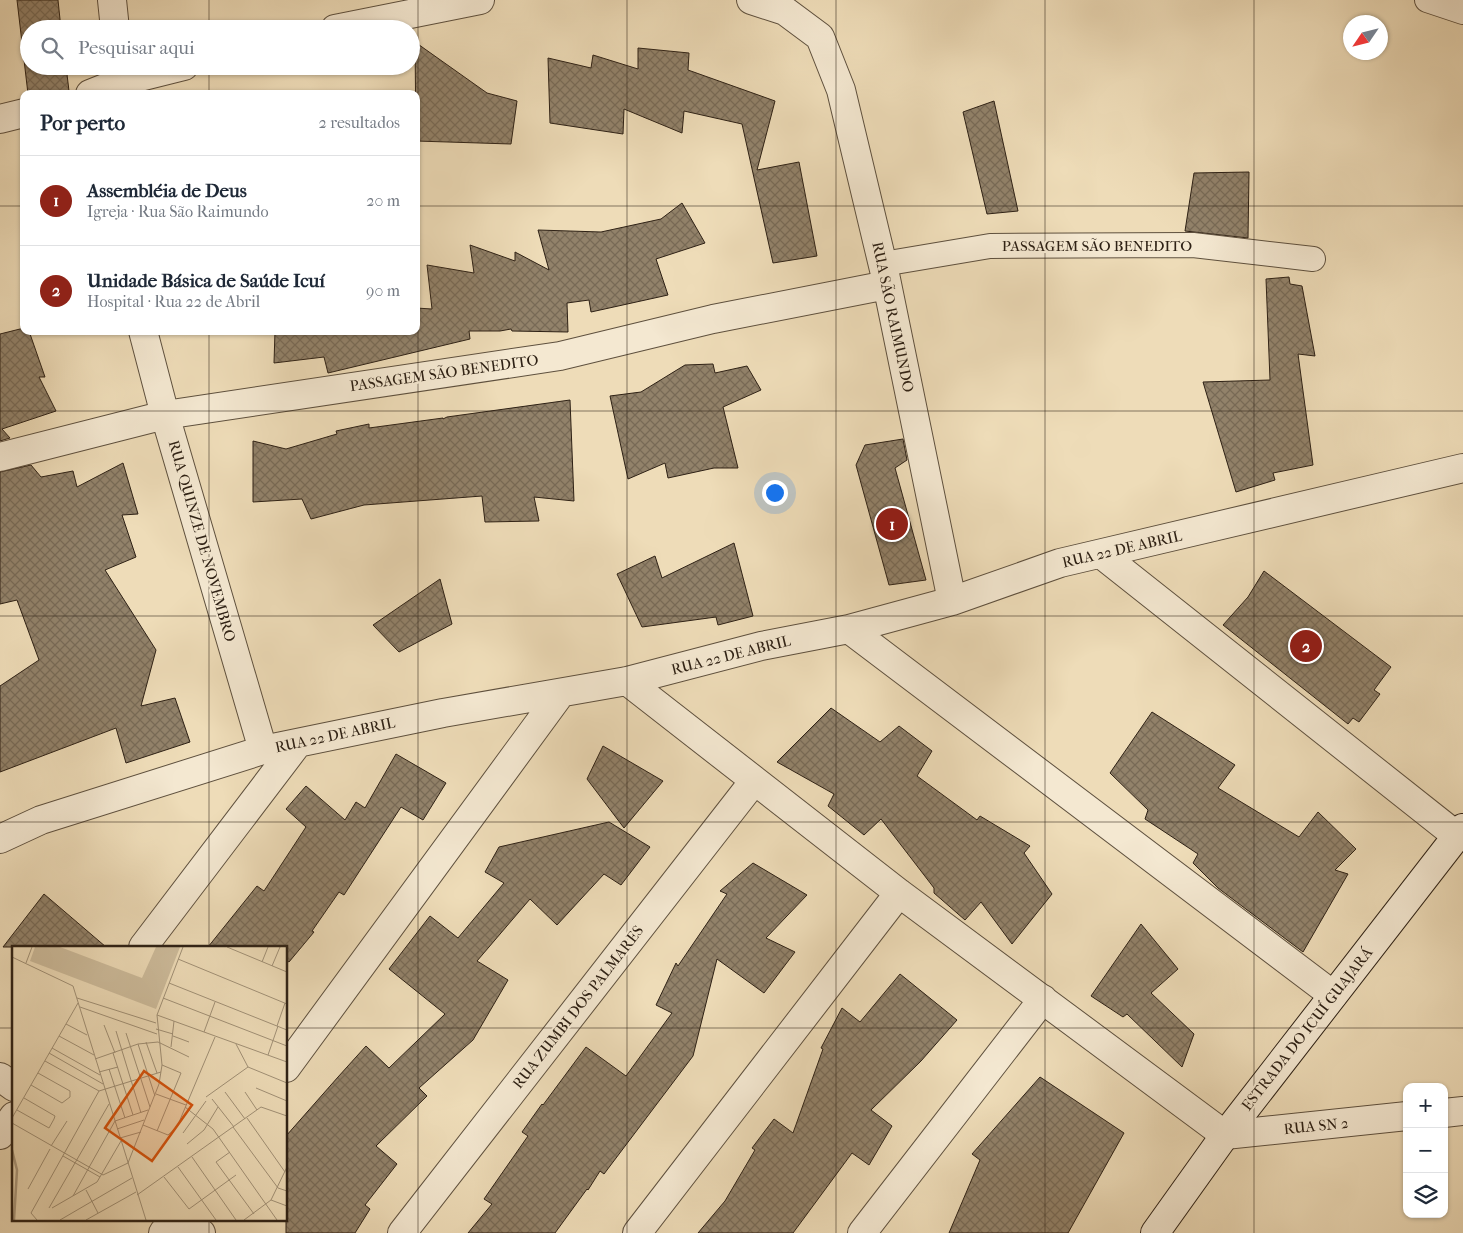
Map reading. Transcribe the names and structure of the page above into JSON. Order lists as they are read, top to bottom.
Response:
{
  "streets": {
    "street": [
      "PASSAGEM SÃO BENEDITO",
      "RUA SÃO RAIMUNDO",
      "RUA QUINZE DE NOVEMBRO",
      "RUA 22 DE ABRIL",
      "RUA ZUMBI DOS PALMARES",
      "ESTRADA DO ICUÍ GUAJARÁ",
      "RUA SN 2"
    ]
  },
  "crossings": [
    ["PASSAGEM SÃO BENEDITO", "RUA SÃO RAIMUNDO"],
    ["PASSAGEM SÃO BENEDITO", "RUA QUINZE DE NOVEMBRO"],
    ["RUA SÃO RAIMUNDO", "RUA 22 DE ABRIL"],
    ["RUA QUINZE DE NOVEMBRO", "RUA 22 DE ABRIL"],
    ["ESTRADA DO ICUÍ GUAJARÁ", "RUA SN 2"]
  ],
  "north": "bottom left",
  "page": {
    "search": "Pesquisar aqui",
    "heading": ["Por perto", "2 resultados"],
    "list": [
      {
        "mark": "1",
        "name": "Assembléia de Deus",
        "note": "Igreja · Rua São Raimundo",
        "value": "20 m"
      },
      {
        "mark": "2",
        "name": "Unidade Básica de Saúde Icuí",
        "note": "Hospital · Rua 22 de Abril",
        "value": "90 m"
      }
    ],
    "pins": ["1", "2"],
    "map_buttons": ["+", "−"]
  }
}
